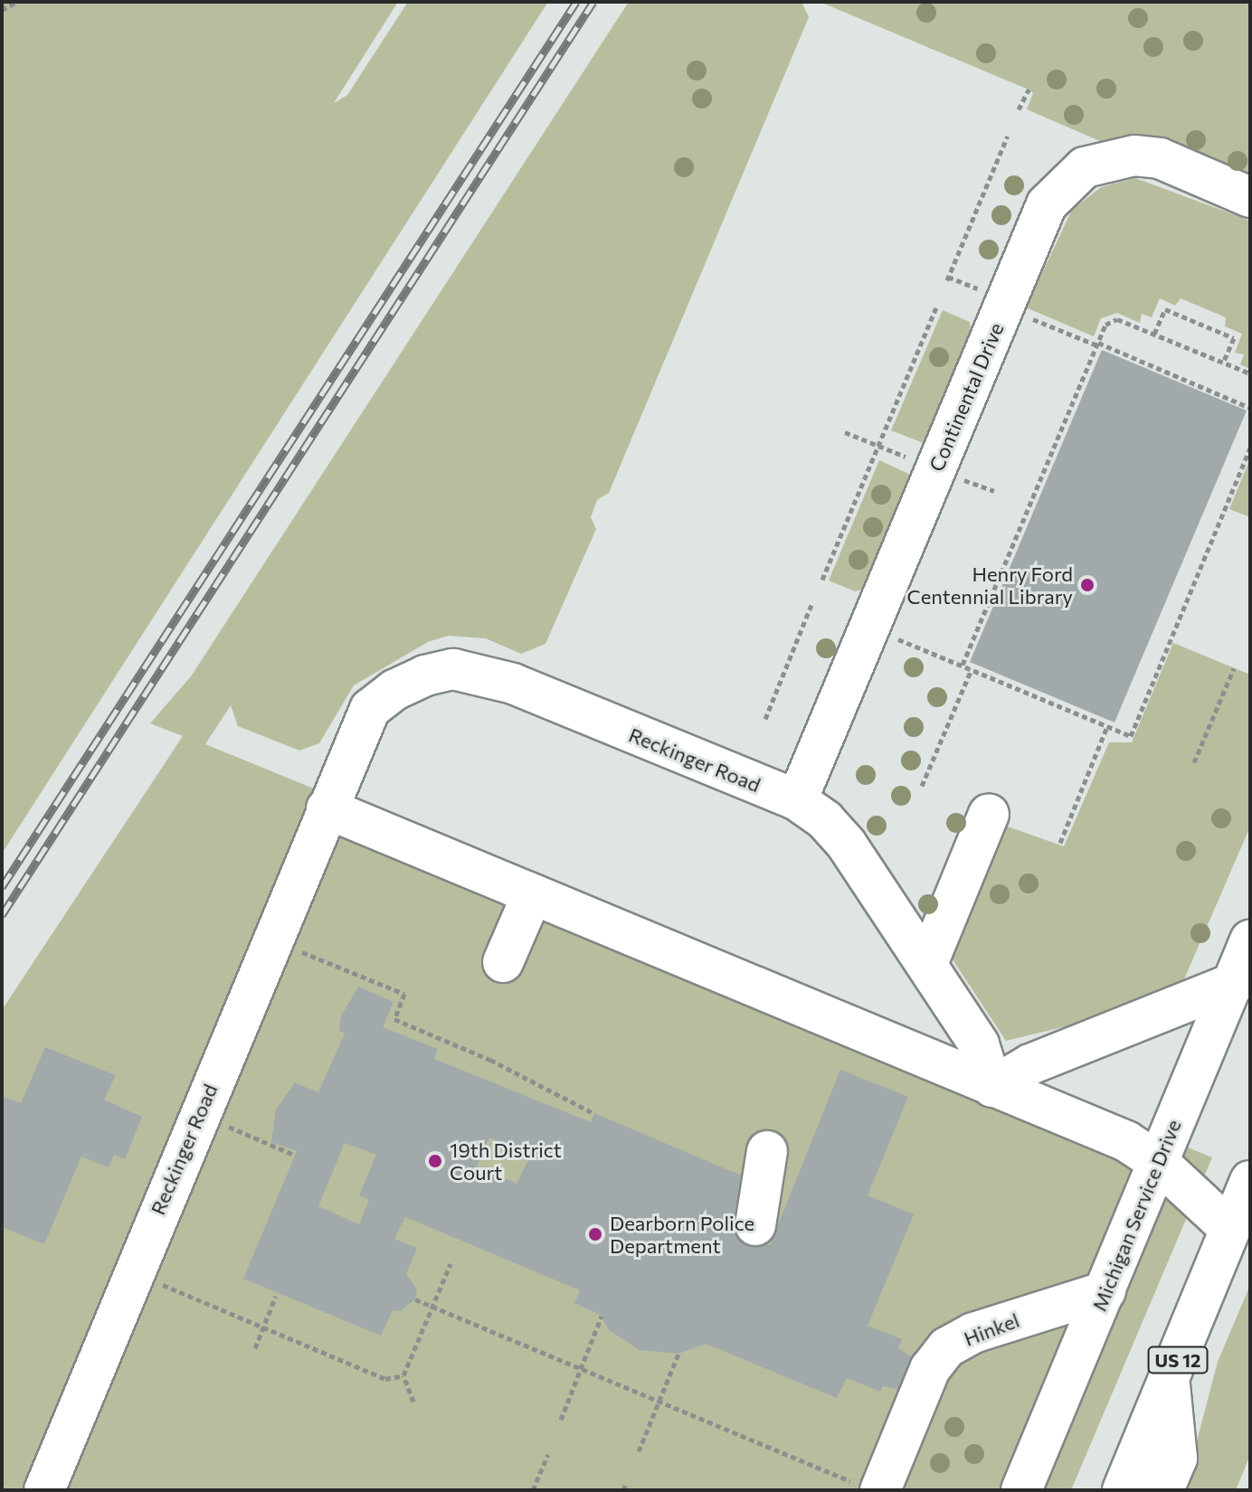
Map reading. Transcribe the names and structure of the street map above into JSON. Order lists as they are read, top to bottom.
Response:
{
  "streets": {
    "street": [
      "Continental Drive",
      "Reckinger Road",
      "Michigan Service Drive",
      "Hinkel",
      "US 12"
    ]
  },
  "crossings": [
    ["Continental Drive", "Reckinger Road"],
    ["Michigan Service Drive", "Hinkel"]
  ],
  "places": ["Henry Ford Centennial Library", "19th District Court", "Dearborn Police Department"]
}
